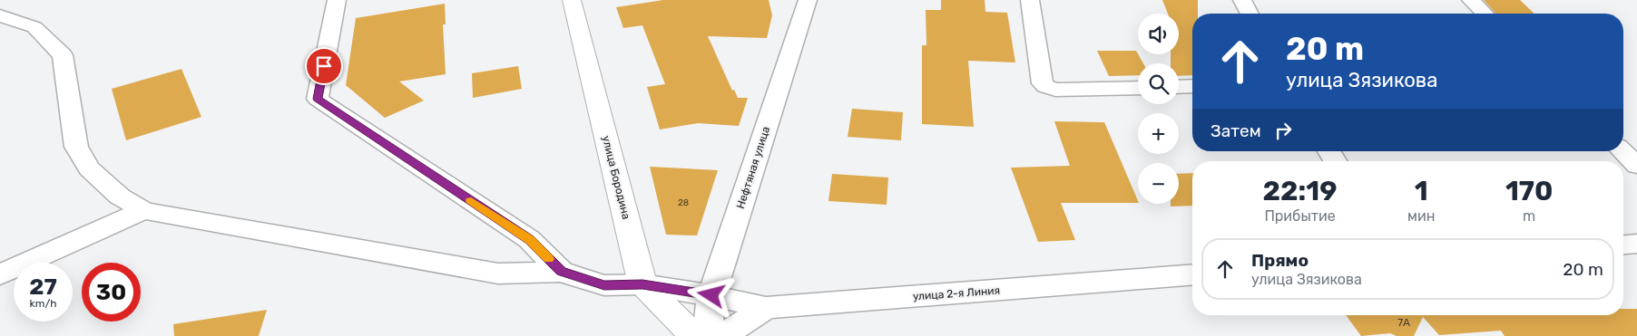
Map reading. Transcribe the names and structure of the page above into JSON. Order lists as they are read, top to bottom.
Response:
{
  "streets": {
    "street": ["Нефтяная улица", "улица Бородина", "улица 2-я Линия"]
  },
  "house_numbers": ["28", "7А"],
  "page": {
    "map_buttons": ["+", "−"],
    "turn": ["20 m", "улица Зязикова"],
    "then": "Затем",
    "eta": [
      "22:19",
      "Прибытие",
      "1",
      "мин",
      "170",
      "m"
    ],
    "list": [
      {
        "name": "Прямо",
        "note": "улица Зязикова",
        "value": "20 m"
      }
    ],
    "speed": "27 km/h",
    "limit": "30"
  }
}
